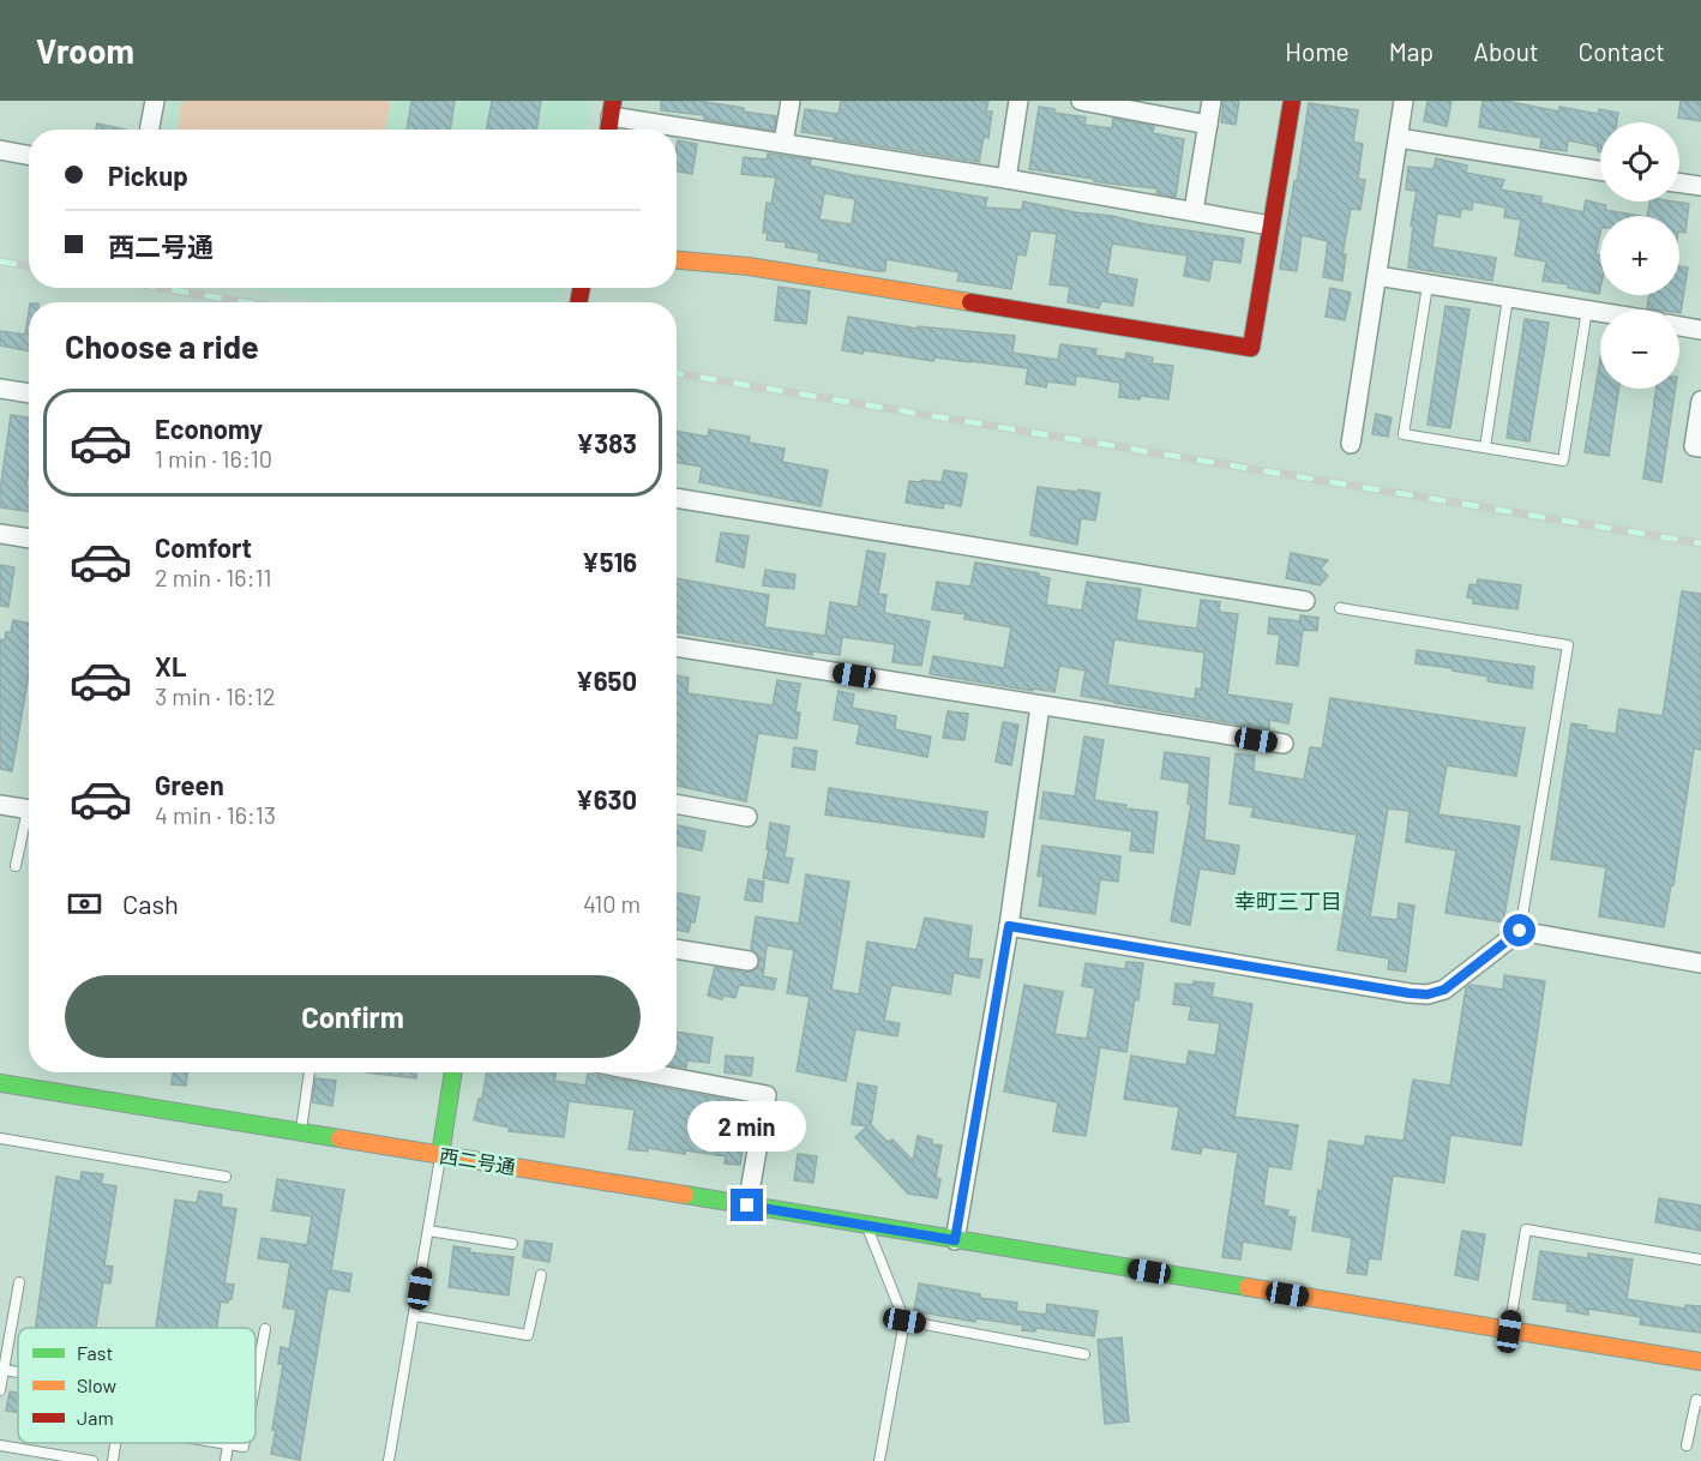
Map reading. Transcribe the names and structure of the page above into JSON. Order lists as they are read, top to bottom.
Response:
{
  "streets": {
    "street": ["西二号通"]
  },
  "districts": ["幸町三丁目"],
  "legend": ["Fast", "Slow", "Jam"],
  "page": {
    "header": "Vroom",
    "nav": [
      "Home",
      "Map",
      "About",
      "Contact"
    ],
    "map_buttons": ["+", "−"],
    "banner": ["Pickup", "西二号通"],
    "heading": "Choose a ride",
    "list": [
      {
        "name": "Economy",
        "note": "1 min · 16:10",
        "value": "¥383"
      },
      {
        "name": "Comfort",
        "note": "2 min · 16:11",
        "value": "¥516"
      },
      {
        "name": "XL",
        "note": "3 min · 16:12",
        "value": "¥650"
      },
      {
        "name": "Green",
        "note": "4 min · 16:13",
        "value": "¥630"
      }
    ],
    "pay": ["Cash", "410 m"],
    "buttons": "Confirm",
    "bubble": "2 min"
  }
}
